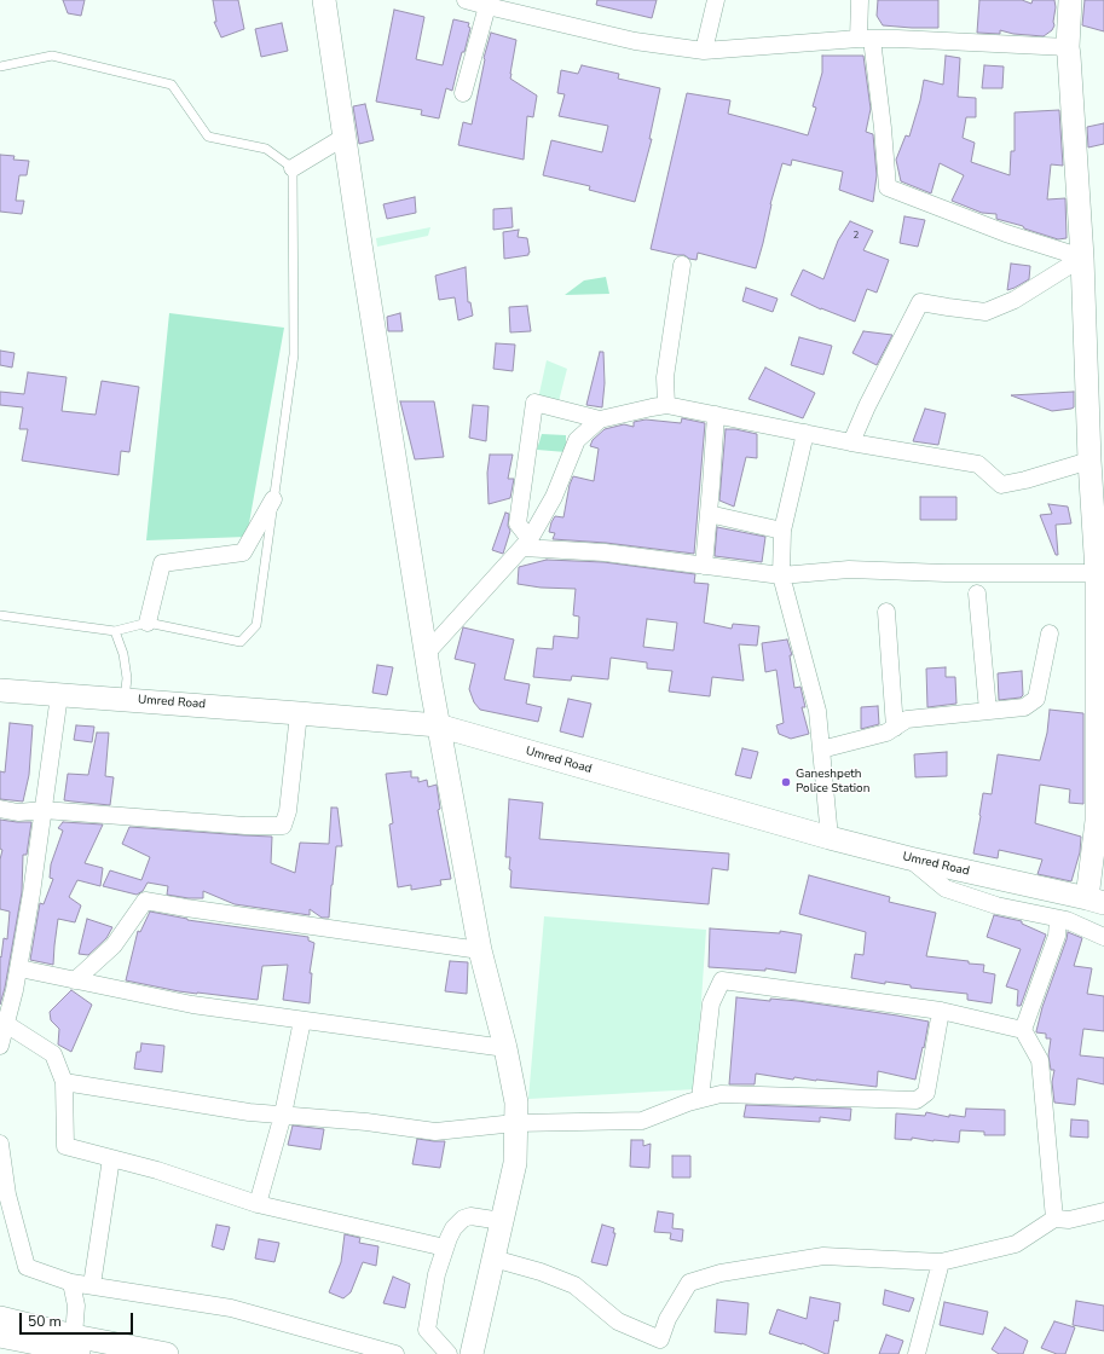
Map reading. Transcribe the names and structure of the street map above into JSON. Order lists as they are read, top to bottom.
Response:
{
  "streets": {
    "street": ["Umred Road"]
  },
  "places": ["Ganeshpeth Police Station"],
  "house_numbers": ["2"],
  "scale_bar": "50 m"
}
